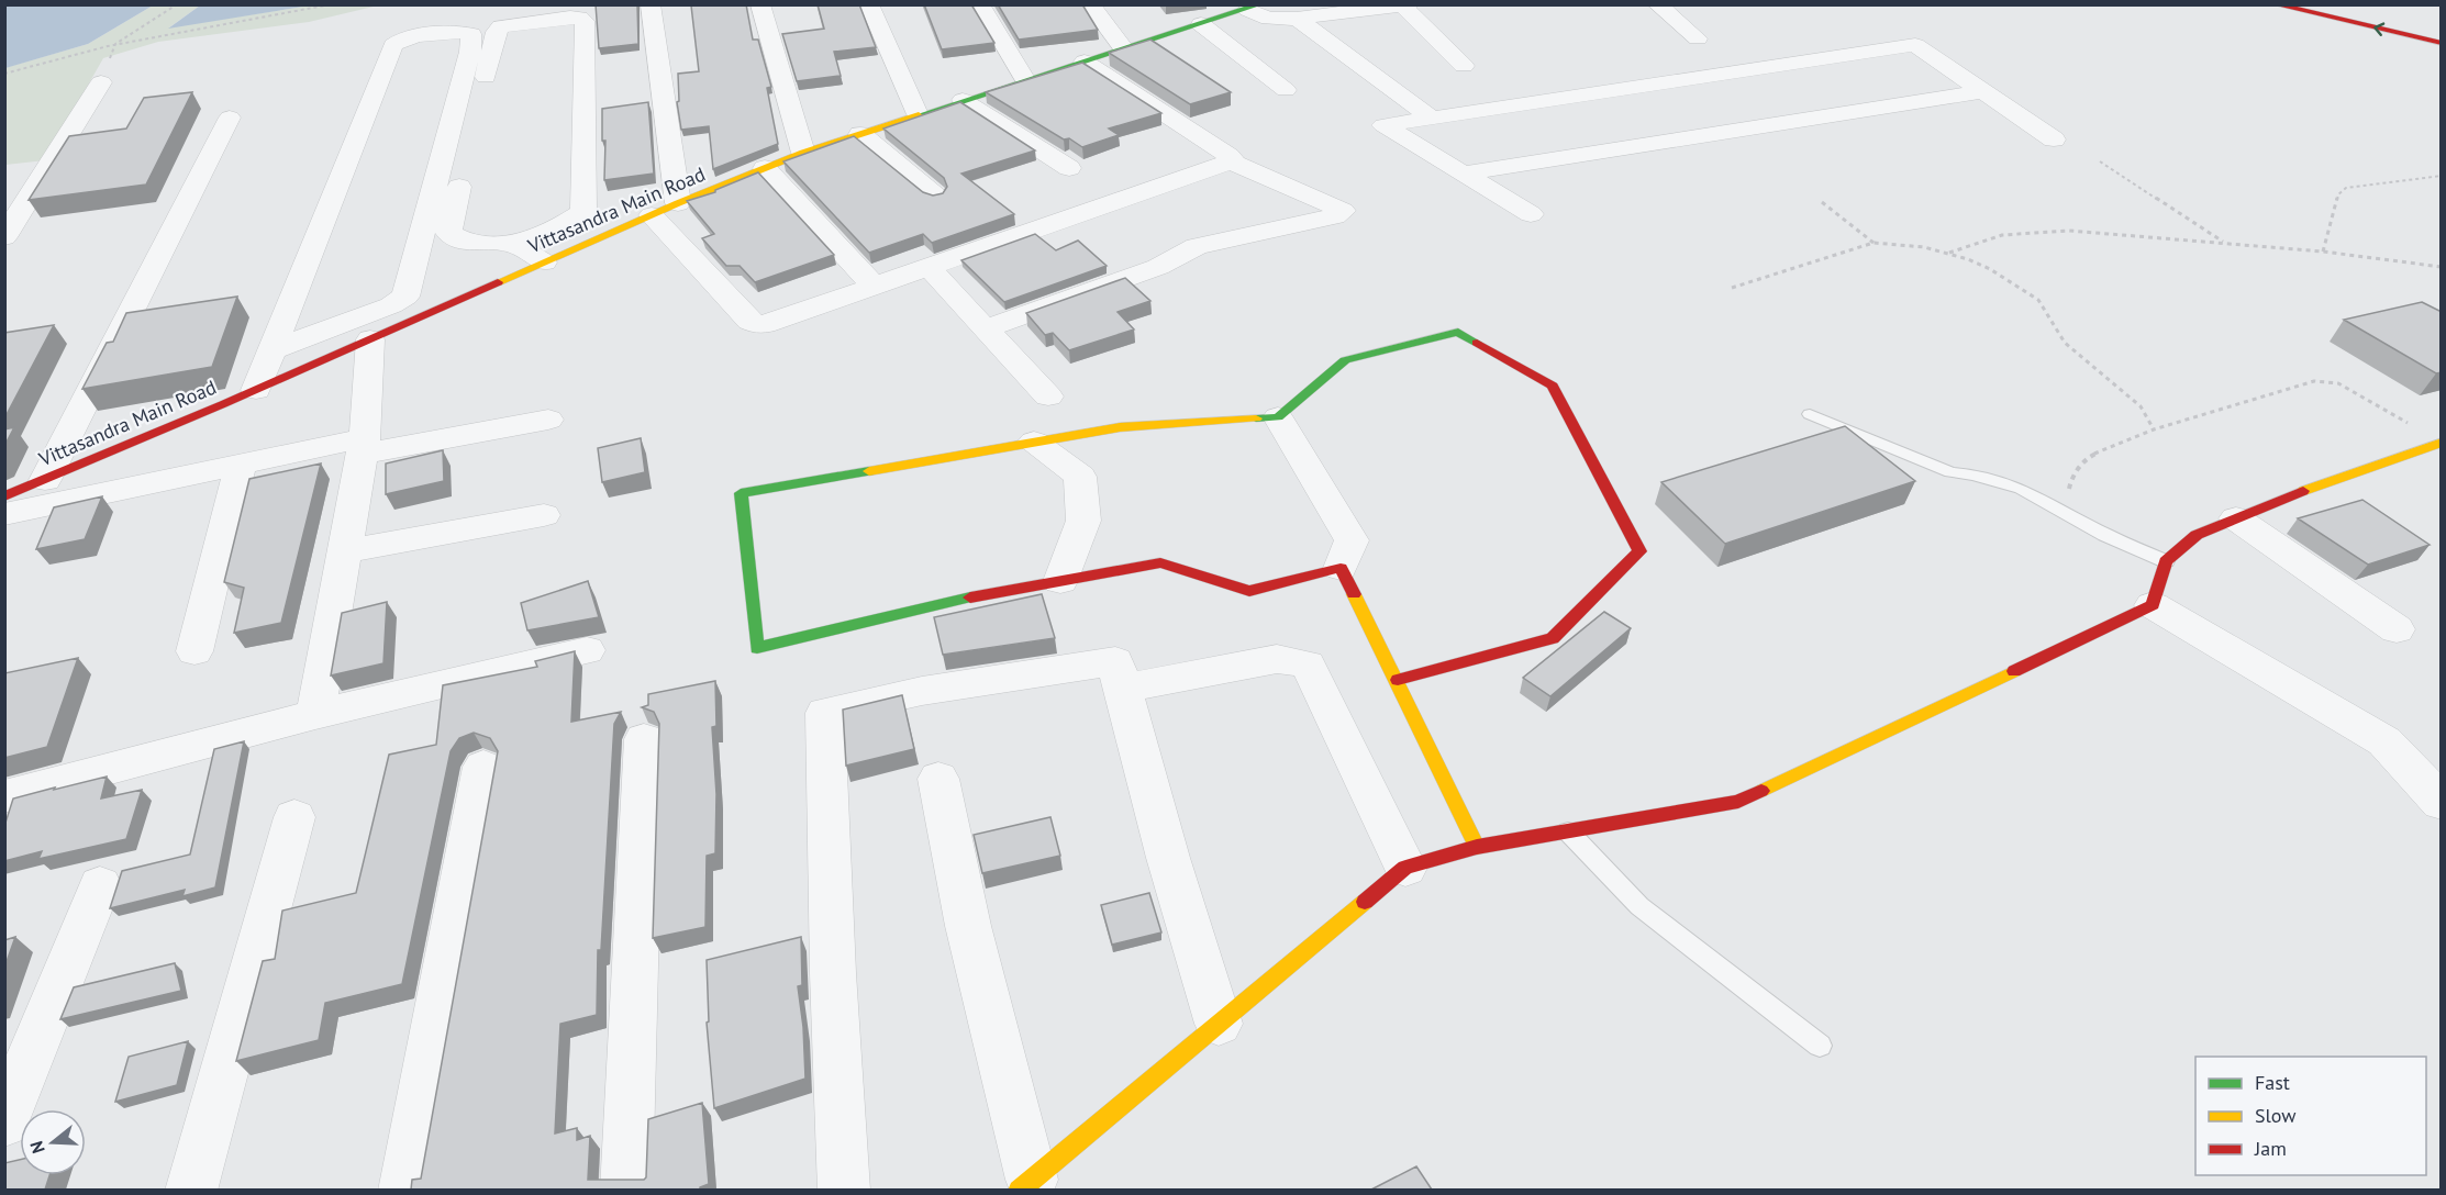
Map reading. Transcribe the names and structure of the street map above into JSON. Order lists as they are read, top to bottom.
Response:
{
  "streets": {
    "main road": ["Vittasandra Main Road"]
  },
  "legend": ["Fast", "Slow", "Jam"],
  "north": "left"
}
